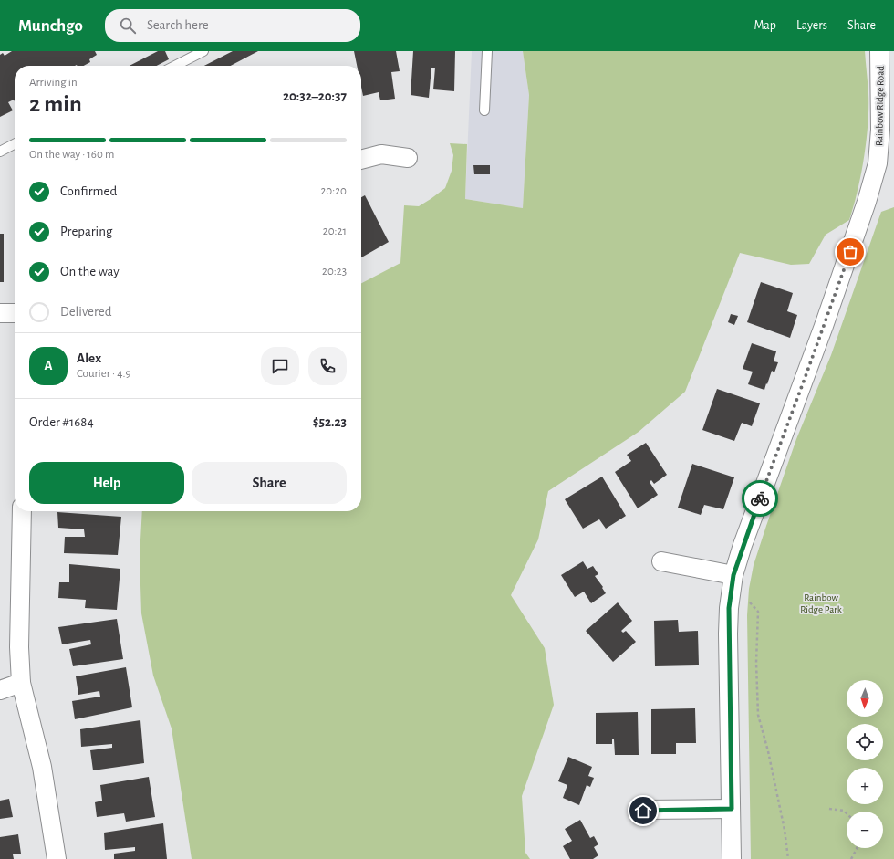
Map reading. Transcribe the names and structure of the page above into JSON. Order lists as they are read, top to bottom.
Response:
{
  "streets": {
    "street": ["Rainbow Ridge Road"]
  },
  "parks": ["Rainbow Ridge Park"],
  "north": "bottom",
  "page": {
    "header": "Munchgo",
    "search": "Search here",
    "nav": ["Map", "Layers", "Share"],
    "heading": ["2 min", "Arriving in", "20:32–20:37"],
    "panel": [
      "Alex",
      "Courier · 4.9",
      "Order #1684",
      "$52.23"
    ],
    "bar": "On the way · 160 m",
    "list": [
      ["Confirmed", "20:20"],
      ["Preparing", "20:21"],
      ["On the way", "20:23"],
      "Delivered"
    ],
    "round": "A",
    "buttons": ["Help", "Share"],
    "map_buttons": ["+", "−"]
  }
}
